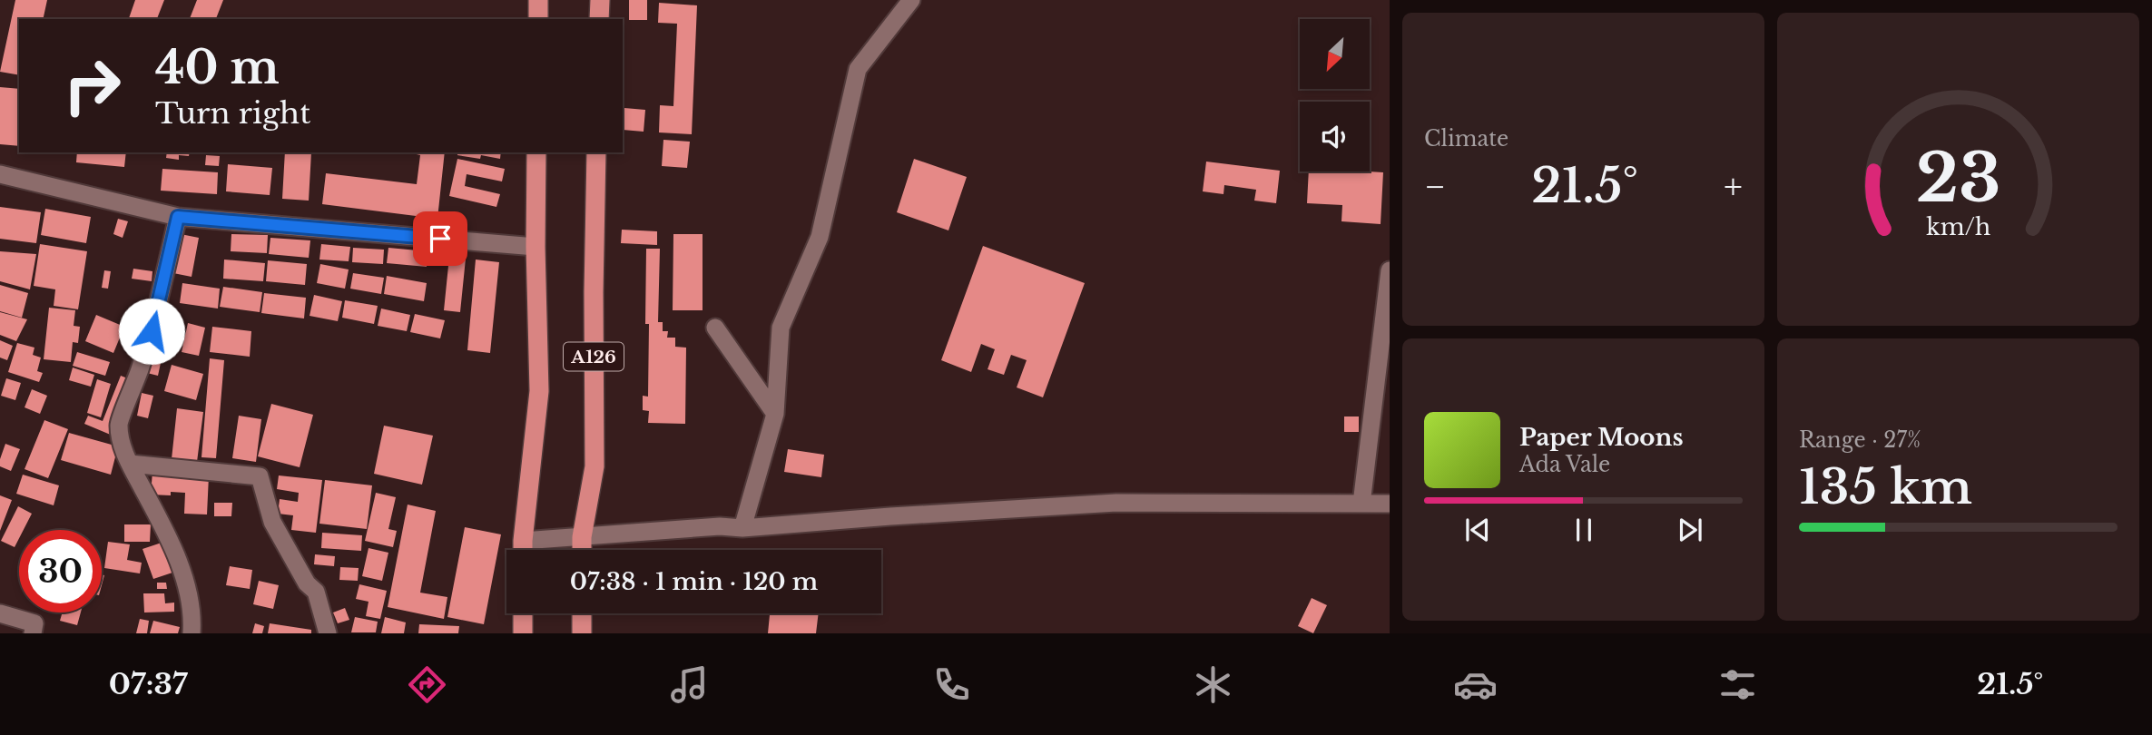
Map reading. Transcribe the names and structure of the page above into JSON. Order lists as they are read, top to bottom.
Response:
{
  "streets": {
    "highway": ["A126"]
  },
  "north": "bottom left",
  "page": {
    "tile": [
      "Climate",
      ["Range · 27%", "135 km"]
    ],
    "turn": ["40 m", "Turn right"],
    "heat": ["−", "21.5°", "+"],
    "song": ["Paper Moons", "Ada Vale"],
    "limit": "30",
    "trip": "07:38 · 1 min · 120 m",
    "tabs": ["07:37", "21.5°"],
    "gauge": ["23", "km/h"]
  }
}
